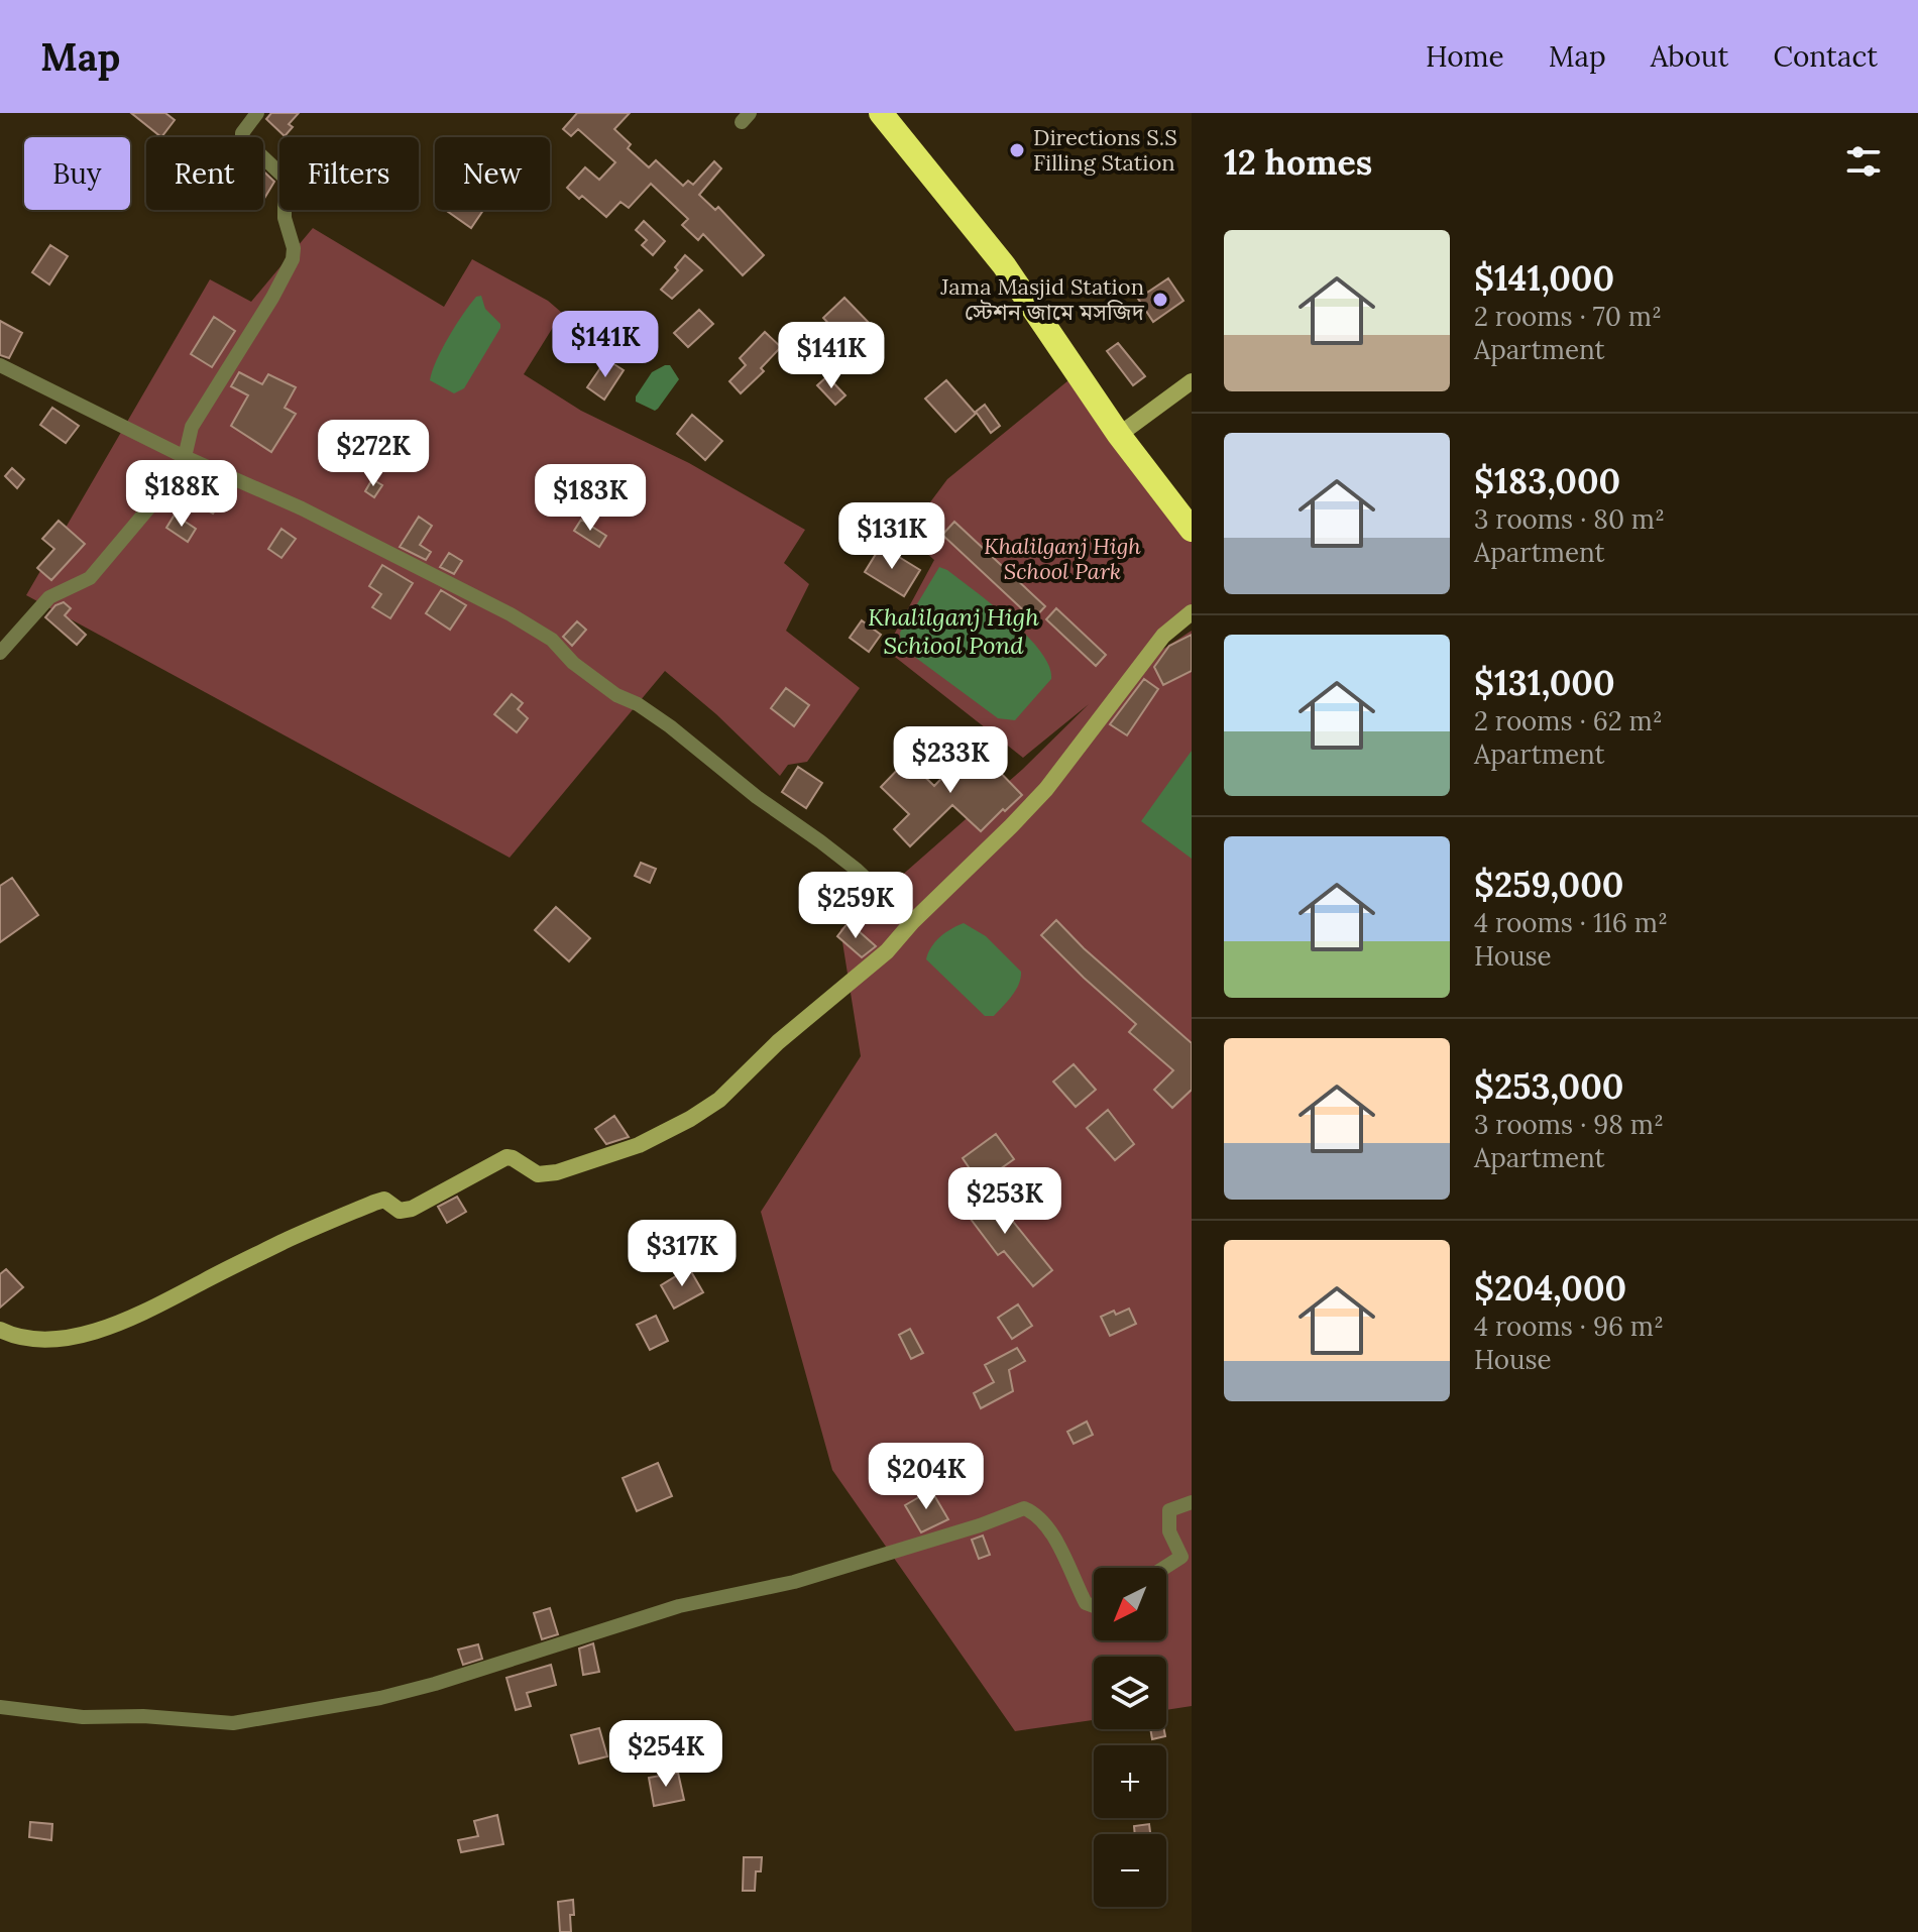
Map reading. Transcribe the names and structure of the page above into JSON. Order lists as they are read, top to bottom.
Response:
{
  "water": ["Khalilganj High Schiool Pond"],
  "parks": ["Khalilganj High School Park"],
  "places": ["Directions S.S Filling Station", "Jama Masjid Station স্টেশন জামে মসজিদ"],
  "north": "bottom left",
  "page": {
    "header": "Map",
    "nav": [
      "Home",
      "Map",
      "About",
      "Contact"
    ],
    "heading": "12 homes",
    "chip": [
      "Buy",
      "Rent",
      "Filters",
      "New"
    ],
    "list": [
      {
        "name": "$141,000",
        "note": "2 rooms · 70 m² · Apartment"
      },
      {
        "name": "$183,000",
        "note": "3 rooms · 80 m² · Apartment"
      },
      {
        "name": "$131,000",
        "note": "2 rooms · 62 m² · Apartment"
      },
      {
        "name": "$259,000",
        "note": "4 rooms · 116 m² · House"
      },
      {
        "name": "$253,000",
        "note": "3 rooms · 98 m² · Apartment"
      },
      {
        "name": "$204,000",
        "note": "4 rooms · 96 m² · House"
      }
    ],
    "price": [
      "$141K",
      "$141K",
      "$272K",
      "$188K",
      "$183K",
      "$131K",
      "$233K",
      "$259K",
      "$253K",
      "$317K",
      "$204K",
      "$254K"
    ],
    "map_buttons": ["+", "−"]
  }
}
